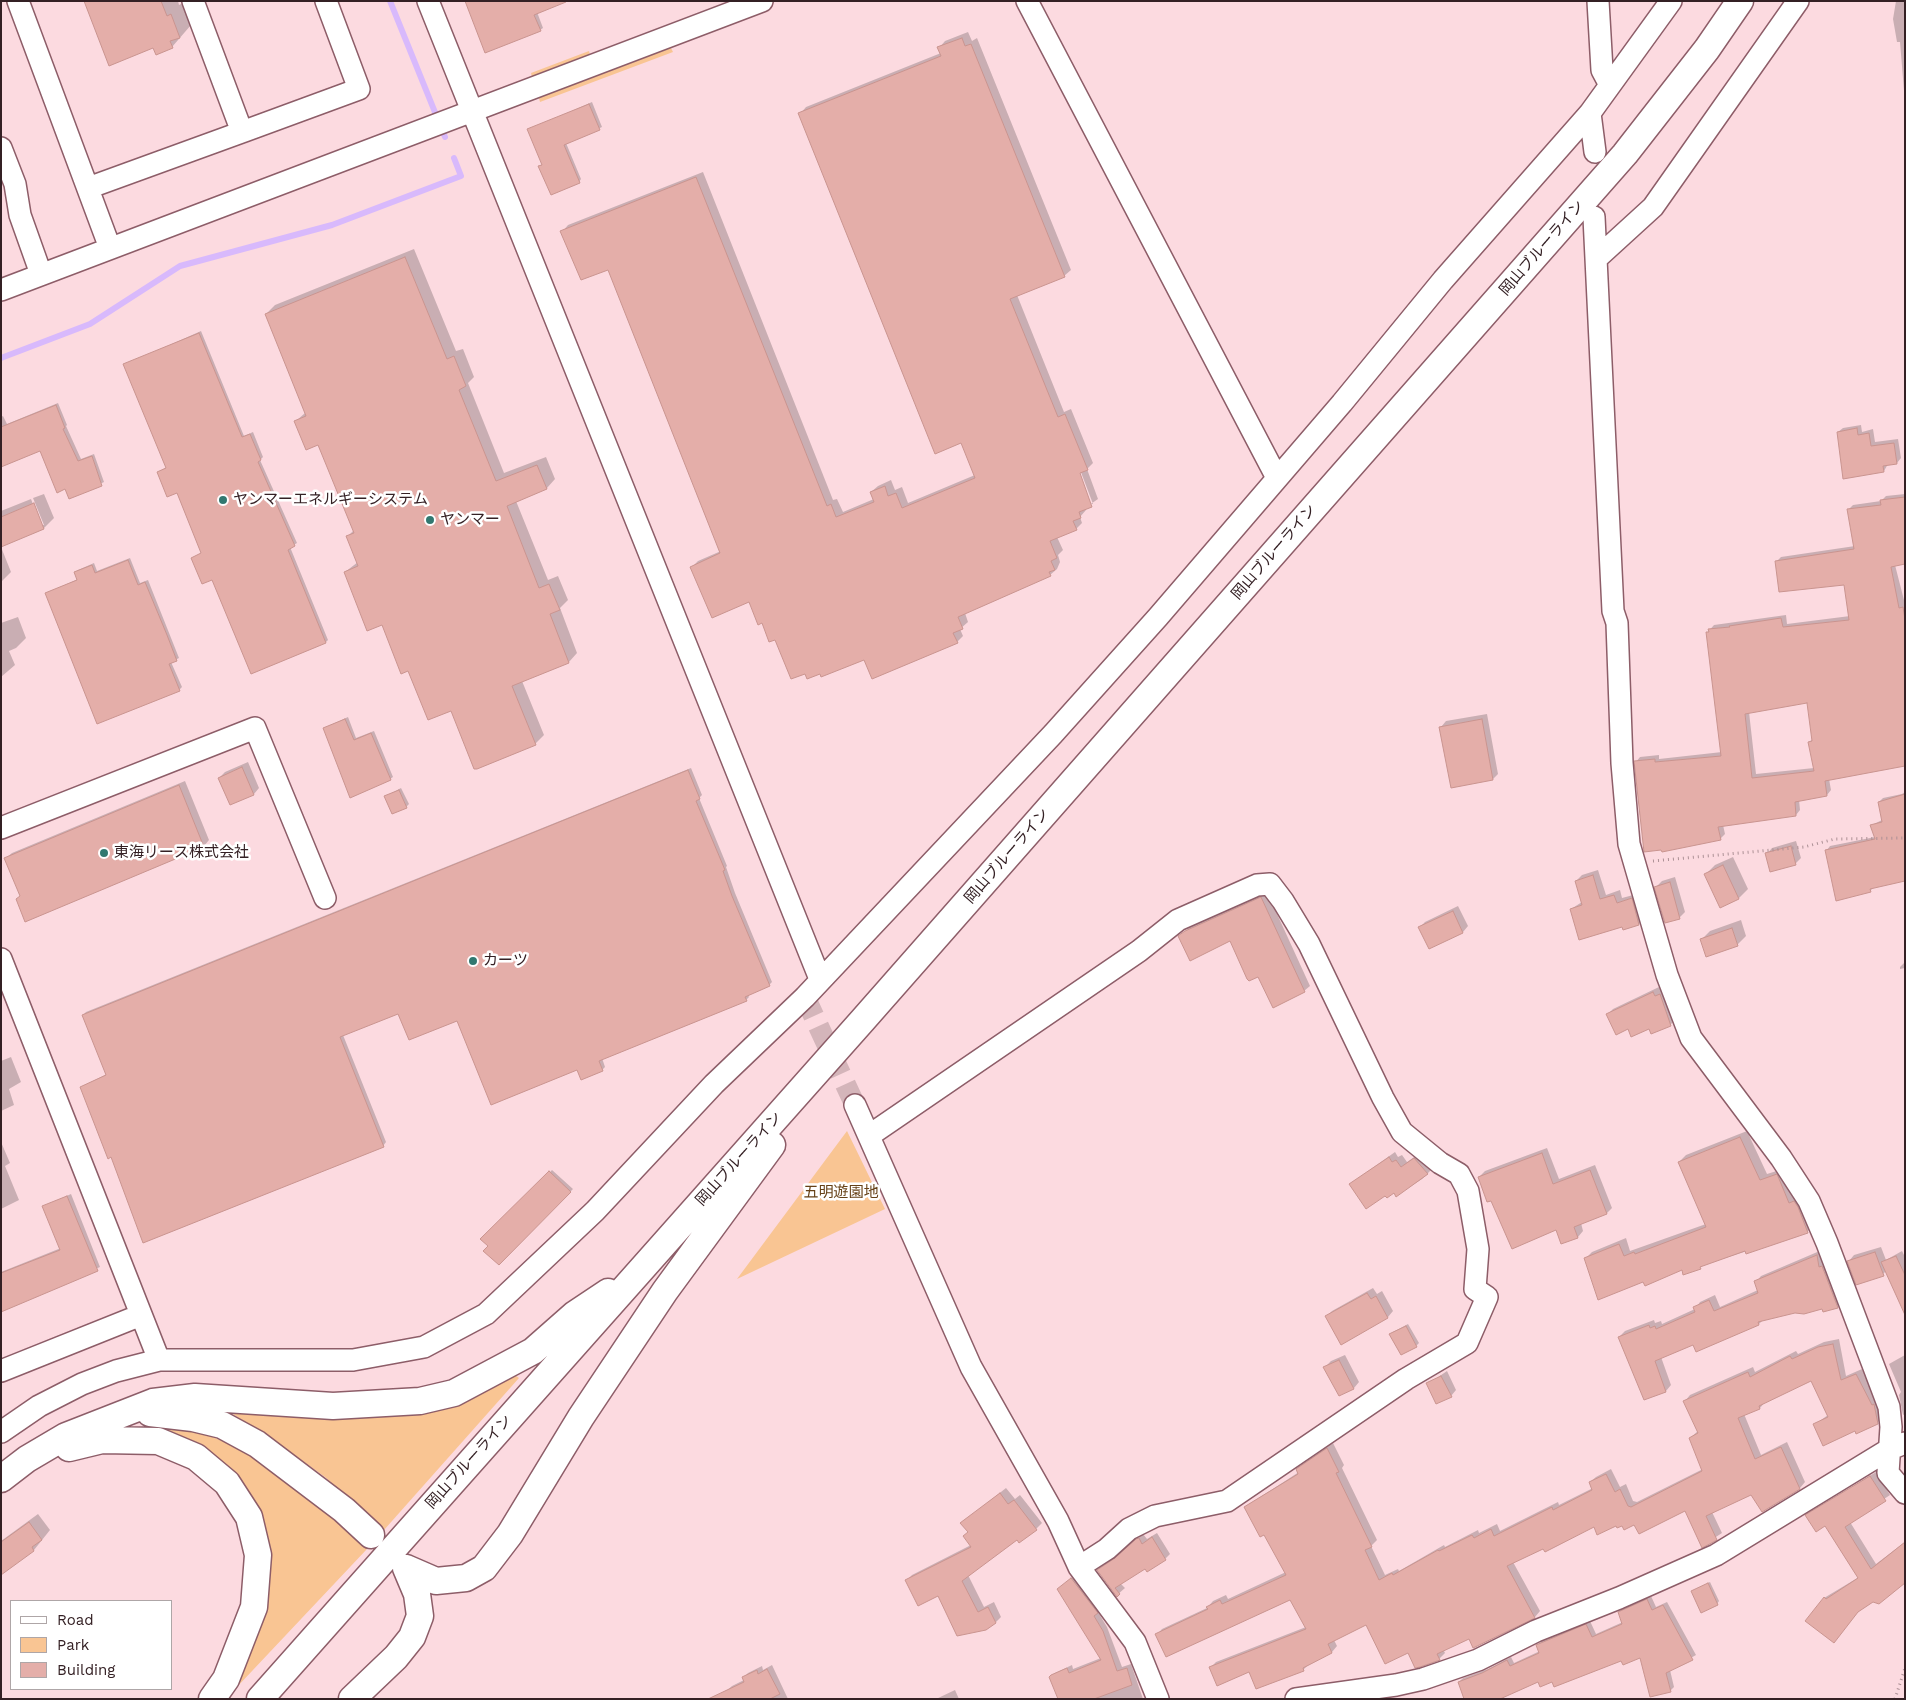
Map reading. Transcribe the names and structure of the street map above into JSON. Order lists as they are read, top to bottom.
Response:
{
  "streets": {
    "main road": ["岡山ブルーライン"]
  },
  "parks": ["五明遊園地"],
  "places": [
    "ヤンマーエネルギーシステム",
    "ヤンマー",
    "東海リース株式会社",
    "カーツ"
  ],
  "legend": ["Road", "Park", "Building"]
}
